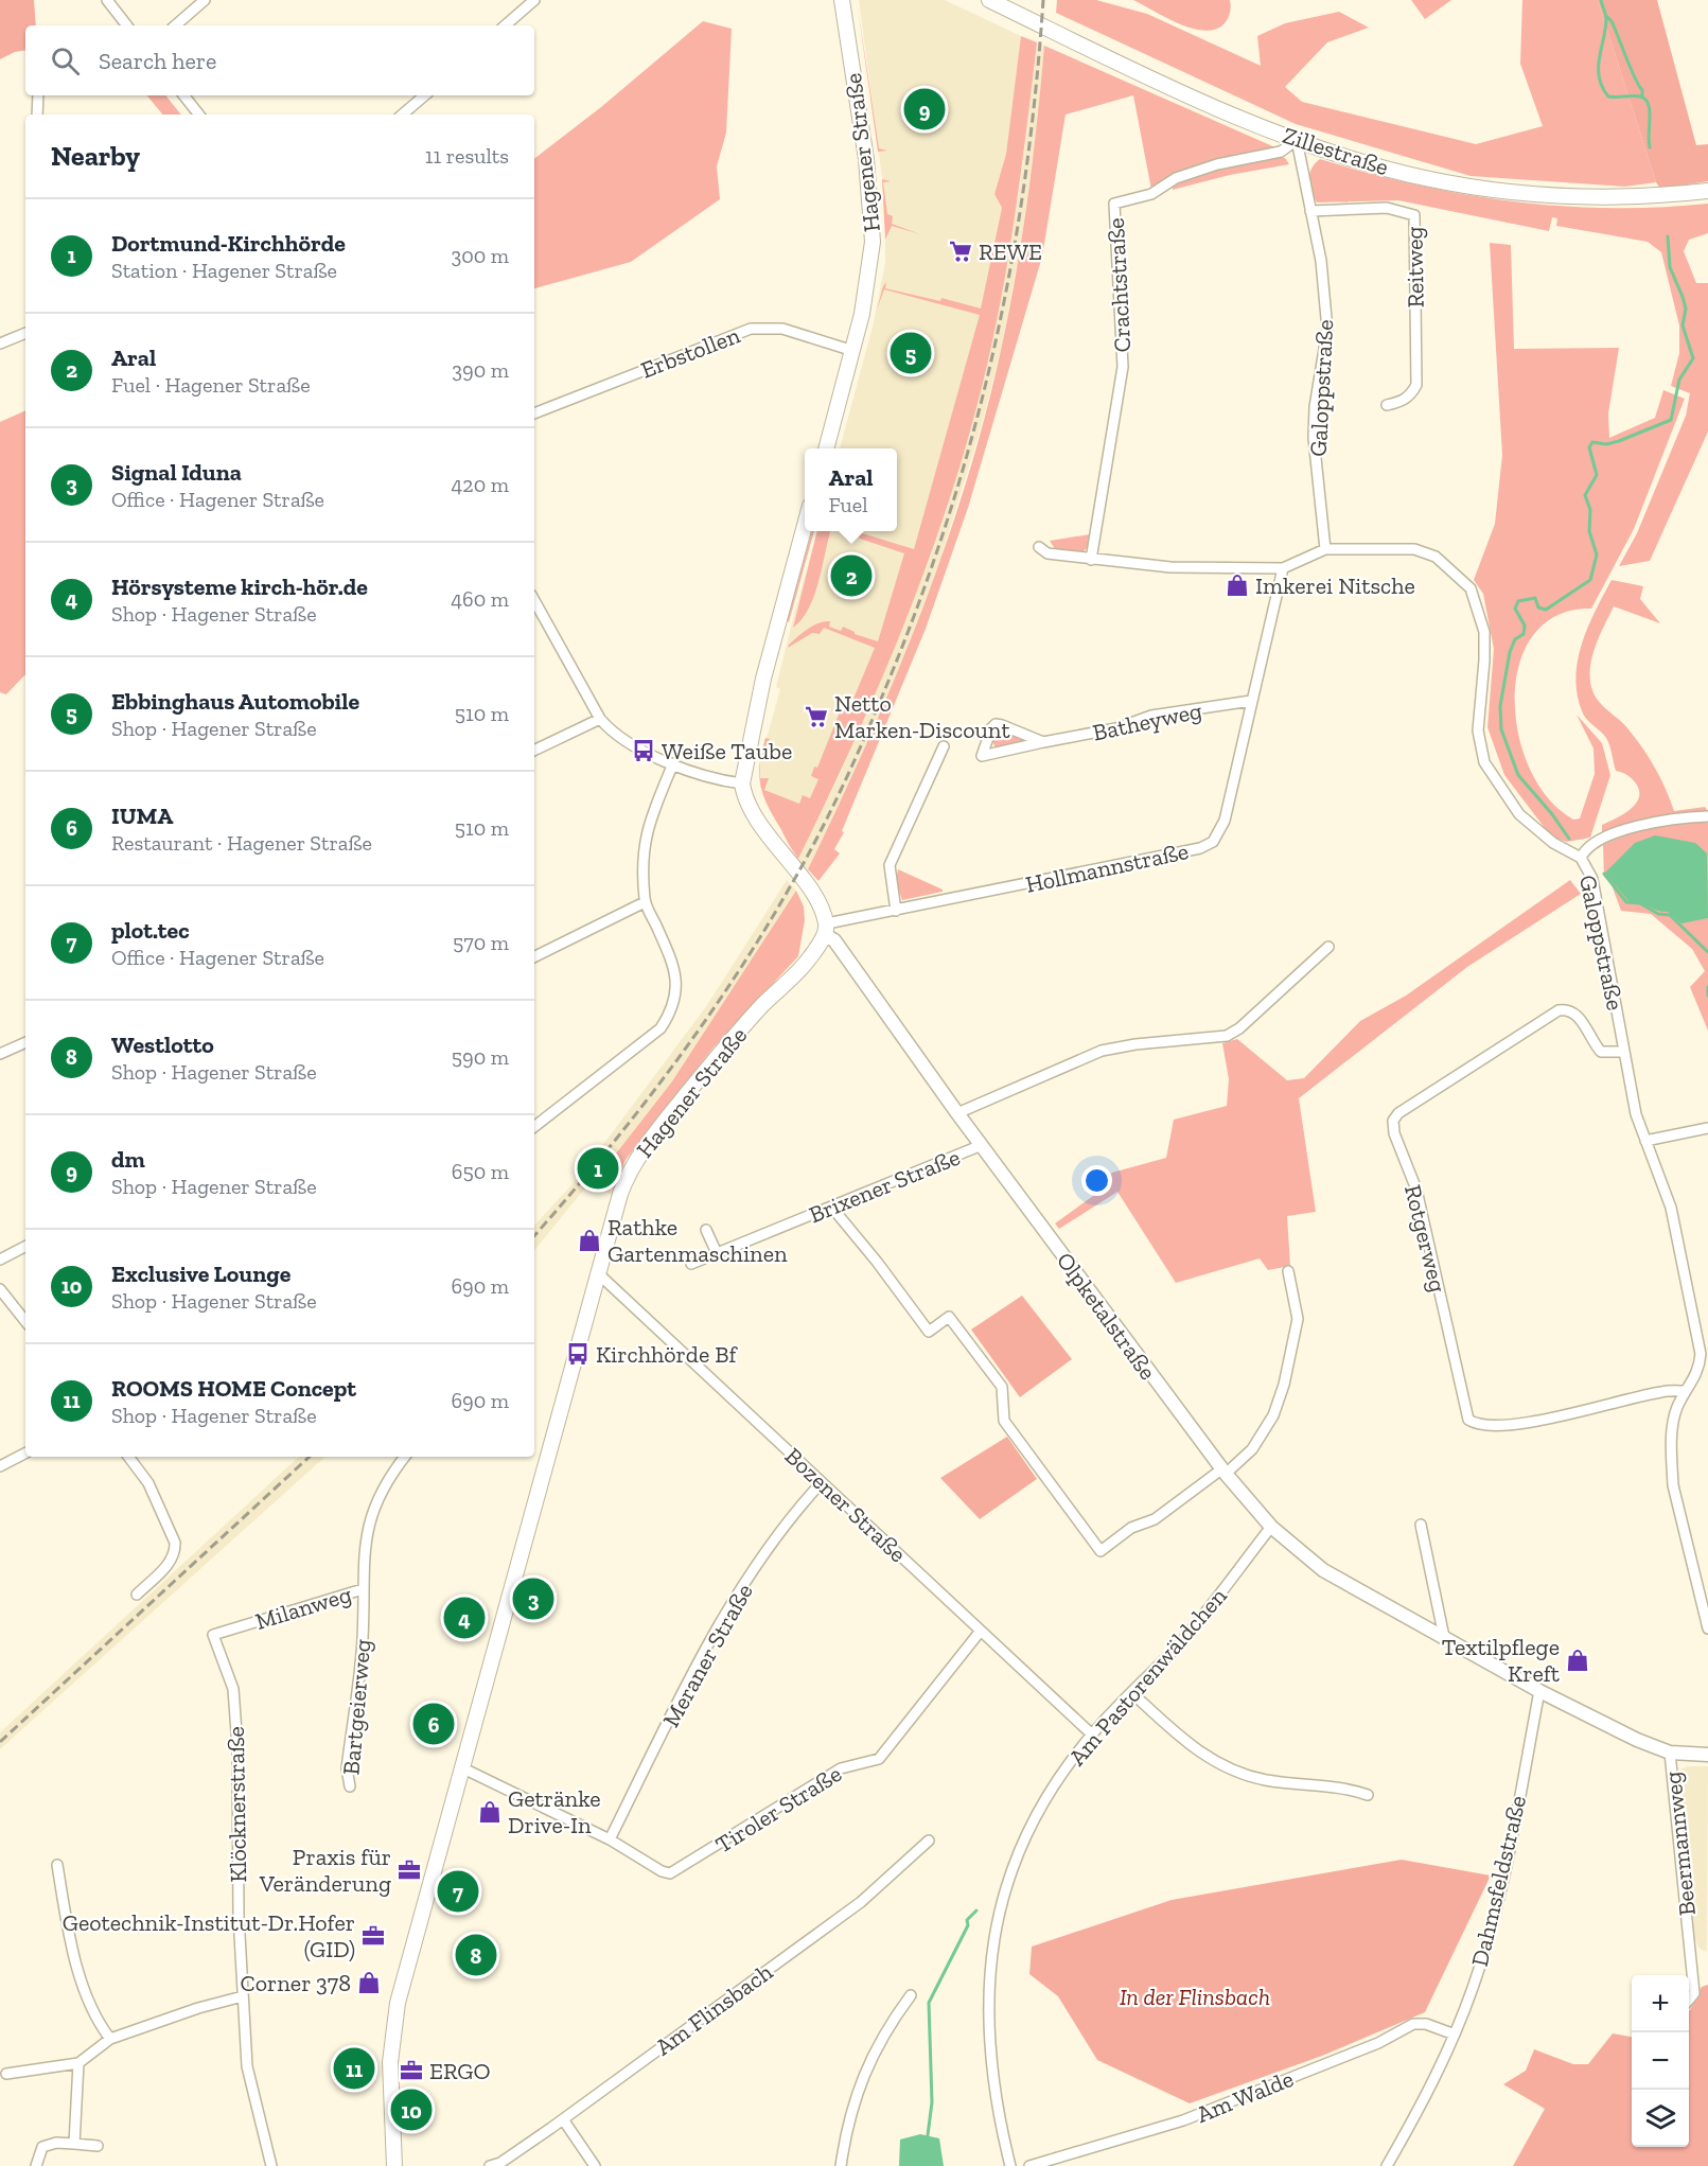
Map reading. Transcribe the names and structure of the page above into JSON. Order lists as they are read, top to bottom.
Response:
{
  "streets": {
    "main road": ["Zillestraße", "Hagener Straße"],
    "street": [
      "Reitweg",
      "Crachtstraße",
      "Erbstollen",
      "Galoppstraße",
      "Batheyweg",
      "Hollmannstraße",
      "Brixener Straße",
      "Rotgerweg",
      "Olpketalstraße",
      "Bozener Straße",
      "Milanweg",
      "Meraner Straße",
      "Am Pastorenwäldchen",
      "Bartgeierweg",
      "Klöcknerstraße",
      "Tiroler Straße",
      "Beermannweg",
      "Dahmsfeldstraße",
      "Am Flinsbach",
      "Am Walde"
    ]
  },
  "crossings": [
    ["Zillestraße", "Crachtstraße"],
    ["Zillestraße", "Galoppstraße"],
    ["Hagener Straße", "Erbstollen"],
    ["Hagener Straße", "Hollmannstraße"],
    ["Hagener Straße", "Olpketalstraße"],
    ["Hagener Straße", "Bozener Straße"],
    ["Reitweg", "Galoppstraße"],
    ["Crachtstraße", "Galoppstraße"],
    ["Galoppstraße", "Rotgerweg"],
    ["Batheyweg", "Hollmannstraße"],
    ["Hollmannstraße", "Olpketalstraße"],
    ["Brixener Straße", "Olpketalstraße"],
    ["Olpketalstraße", "Am Pastorenwäldchen"],
    ["Olpketalstraße", "Beermannweg"],
    ["Olpketalstraße", "Dahmsfeldstraße"],
    ["Bozener Straße", "Meraner Straße"],
    ["Bozener Straße", "Am Pastorenwäldchen"],
    ["Bozener Straße", "Tiroler Straße"],
    ["Milanweg", "Bartgeierweg"],
    ["Milanweg", "Klöcknerstraße"],
    ["Meraner Straße", "Tiroler Straße"],
    ["Dahmsfeldstraße", "Am Walde"]
  ],
  "parks": ["In der Flinsbach"],
  "places": {
    "supermarket": ["REWE", "Netto Marken-Discount"],
    "shop": [
      "Imkerei Nitsche",
      "Rathke Gartenmaschinen",
      "Textilpflege Kreft",
      "Getränke Drive-In",
      "Corner 378"
    ],
    "bus stop": ["Weiße Taube", "Kirchhörde Bf"],
    "office": ["Praxis für Veränderung", "Geotechnik-Institut-Dr.Hofer (GID)", "ERGO"]
  },
  "page": {
    "search": "Search here",
    "pins": [
      "9",
      "5",
      "2",
      "1",
      "3",
      "4",
      "6",
      "7",
      "8",
      "11",
      "10"
    ],
    "heading": ["Nearby", "11 results"],
    "list": [
      {
        "mark": "1",
        "name": "Dortmund-Kirchhörde",
        "note": "Station · Hagener Straße",
        "value": "300 m"
      },
      {
        "mark": "2",
        "name": "Aral",
        "note": "Fuel · Hagener Straße",
        "value": "390 m"
      },
      {
        "mark": "3",
        "name": "Signal Iduna",
        "note": "Office · Hagener Straße",
        "value": "420 m"
      },
      {
        "mark": "4",
        "name": "Hörsysteme kirch-hör.de",
        "note": "Shop · Hagener Straße",
        "value": "460 m"
      },
      {
        "mark": "5",
        "name": "Ebbinghaus Automobile",
        "note": "Shop · Hagener Straße",
        "value": "510 m"
      },
      {
        "mark": "6",
        "name": "IUMA",
        "note": "Restaurant · Hagener Straße",
        "value": "510 m"
      },
      {
        "mark": "7",
        "name": "plot.tec",
        "note": "Office · Hagener Straße",
        "value": "570 m"
      },
      {
        "mark": "8",
        "name": "Westlotto",
        "note": "Shop · Hagener Straße",
        "value": "590 m"
      },
      {
        "mark": "9",
        "name": "dm",
        "note": "Shop · Hagener Straße",
        "value": "650 m"
      },
      {
        "mark": "10",
        "name": "Exclusive Lounge",
        "note": "Shop · Hagener Straße",
        "value": "690 m"
      },
      {
        "mark": "11",
        "name": "ROOMS HOME Concept",
        "note": "Shop · Hagener Straße",
        "value": "690 m"
      }
    ],
    "popup": ["Aral", "Fuel"],
    "map_buttons": ["+", "−"]
  }
}
